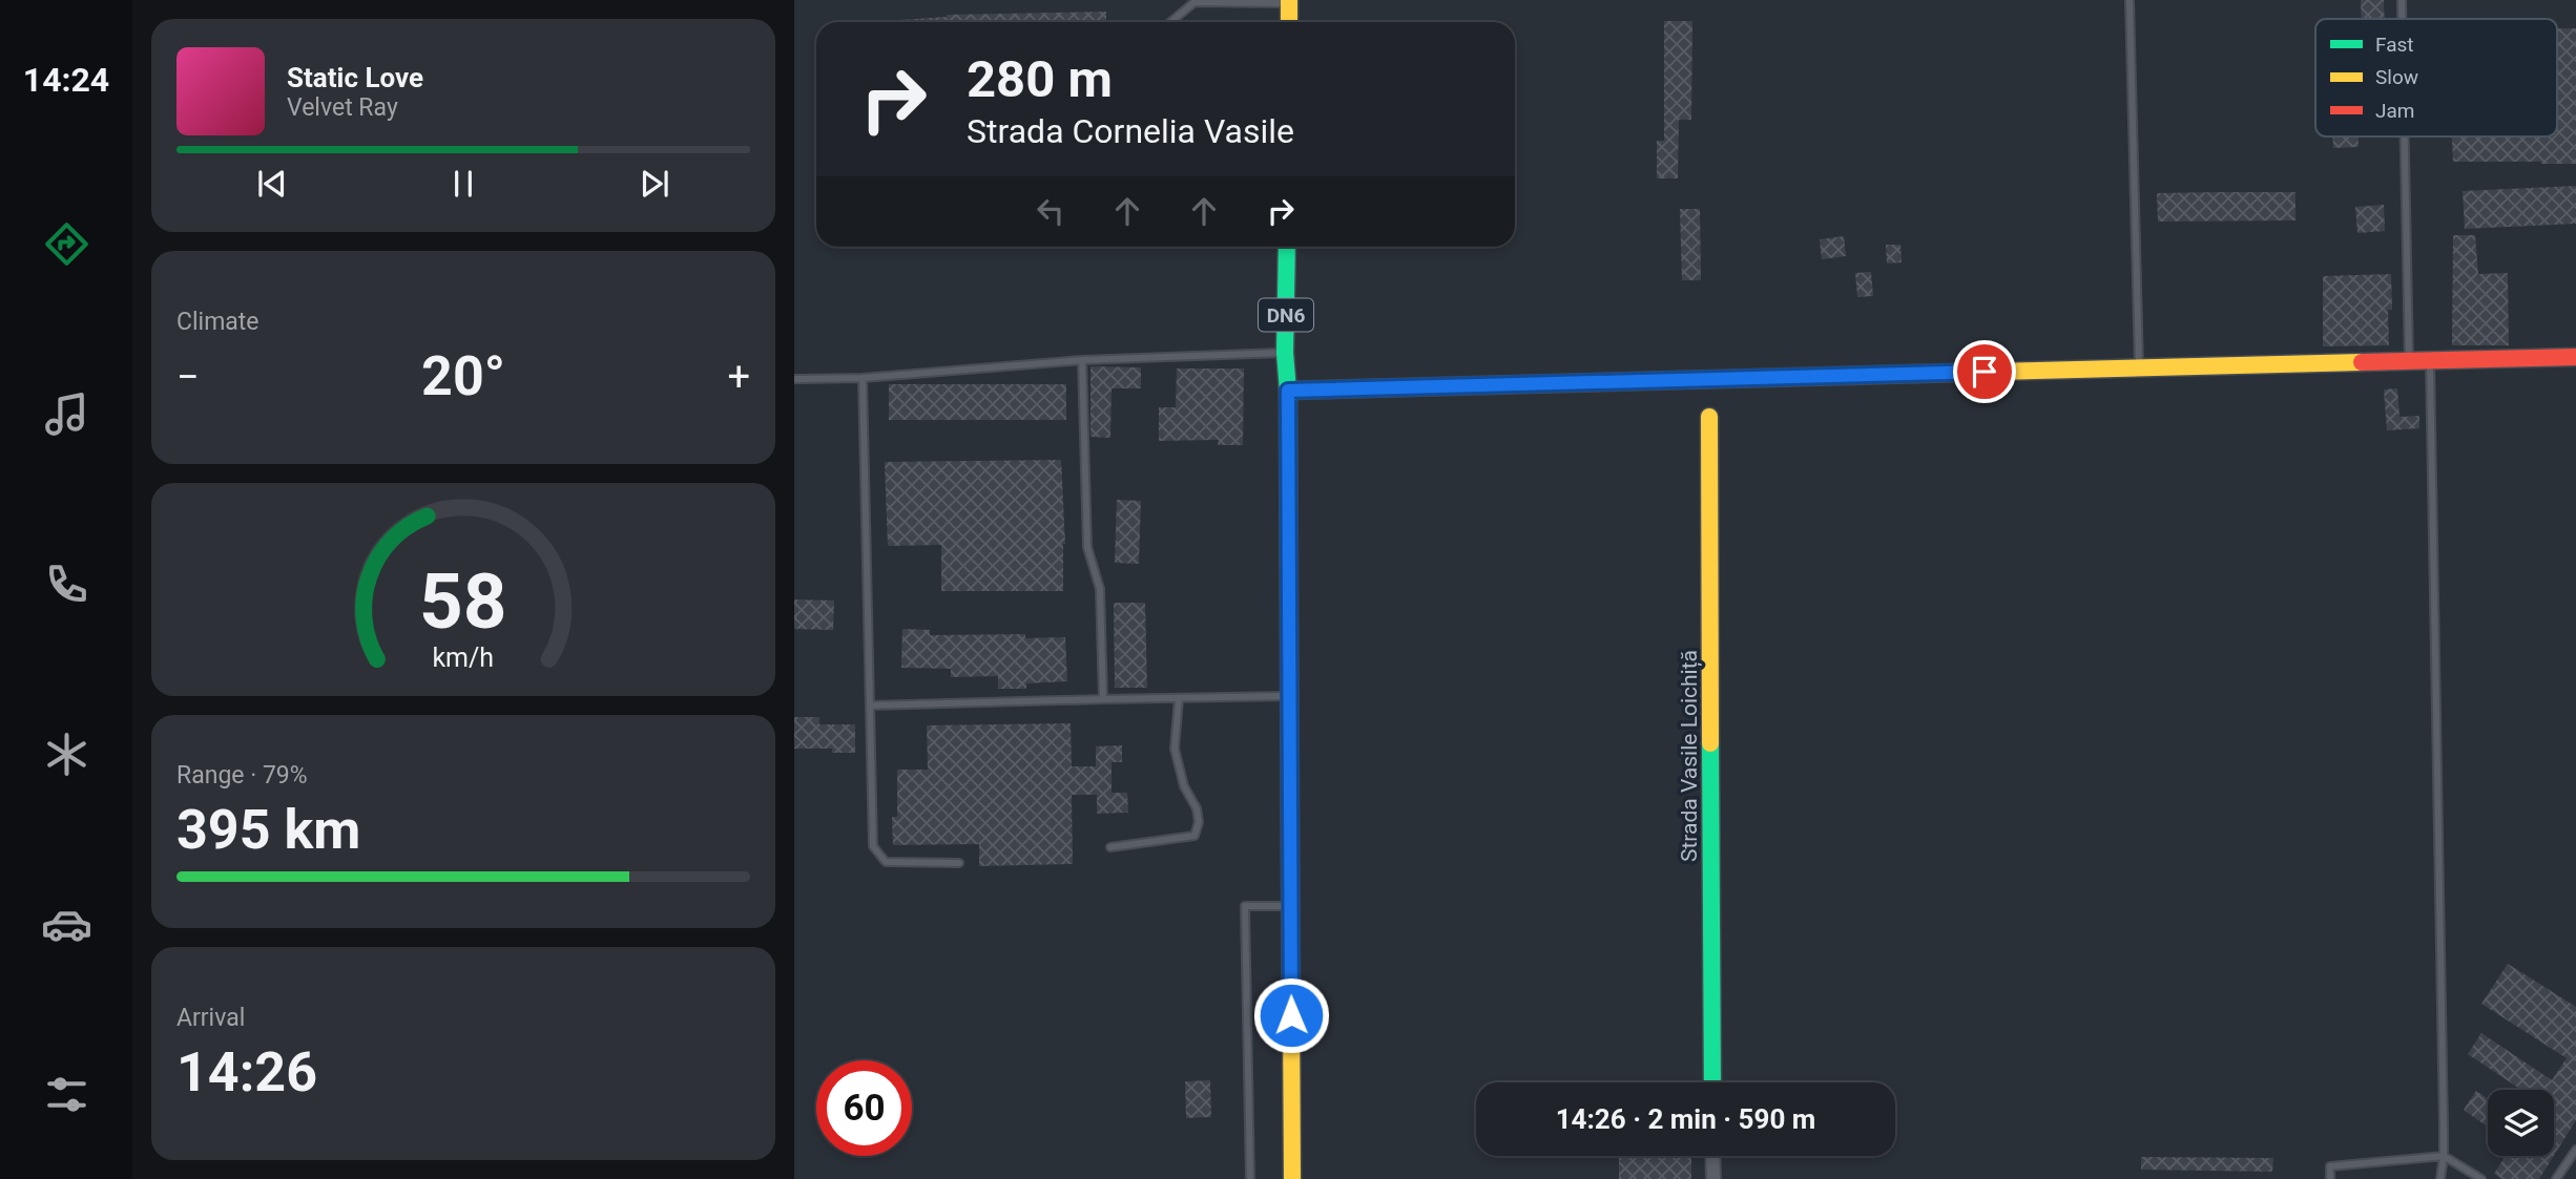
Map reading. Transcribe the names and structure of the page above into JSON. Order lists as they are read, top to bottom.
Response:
{
  "streets": {
    "street": ["DN6", "Strada Vasile Loichiță"]
  },
  "legend": ["Fast", "Slow", "Jam"],
  "page": {
    "tabs": "14:24",
    "turn": ["280 m", "Strada Cornelia Vasile"],
    "song": ["Static Love", "Velvet Ray"],
    "tile": [
      "Climate",
      ["Range · 79%", "395 km"],
      ["Arrival", "14:26"]
    ],
    "heat": ["−", "20°", "+"],
    "limit": "60",
    "trip": "14:26 · 2 min · 590 m",
    "gauge": ["58", "km/h"]
  }
}
